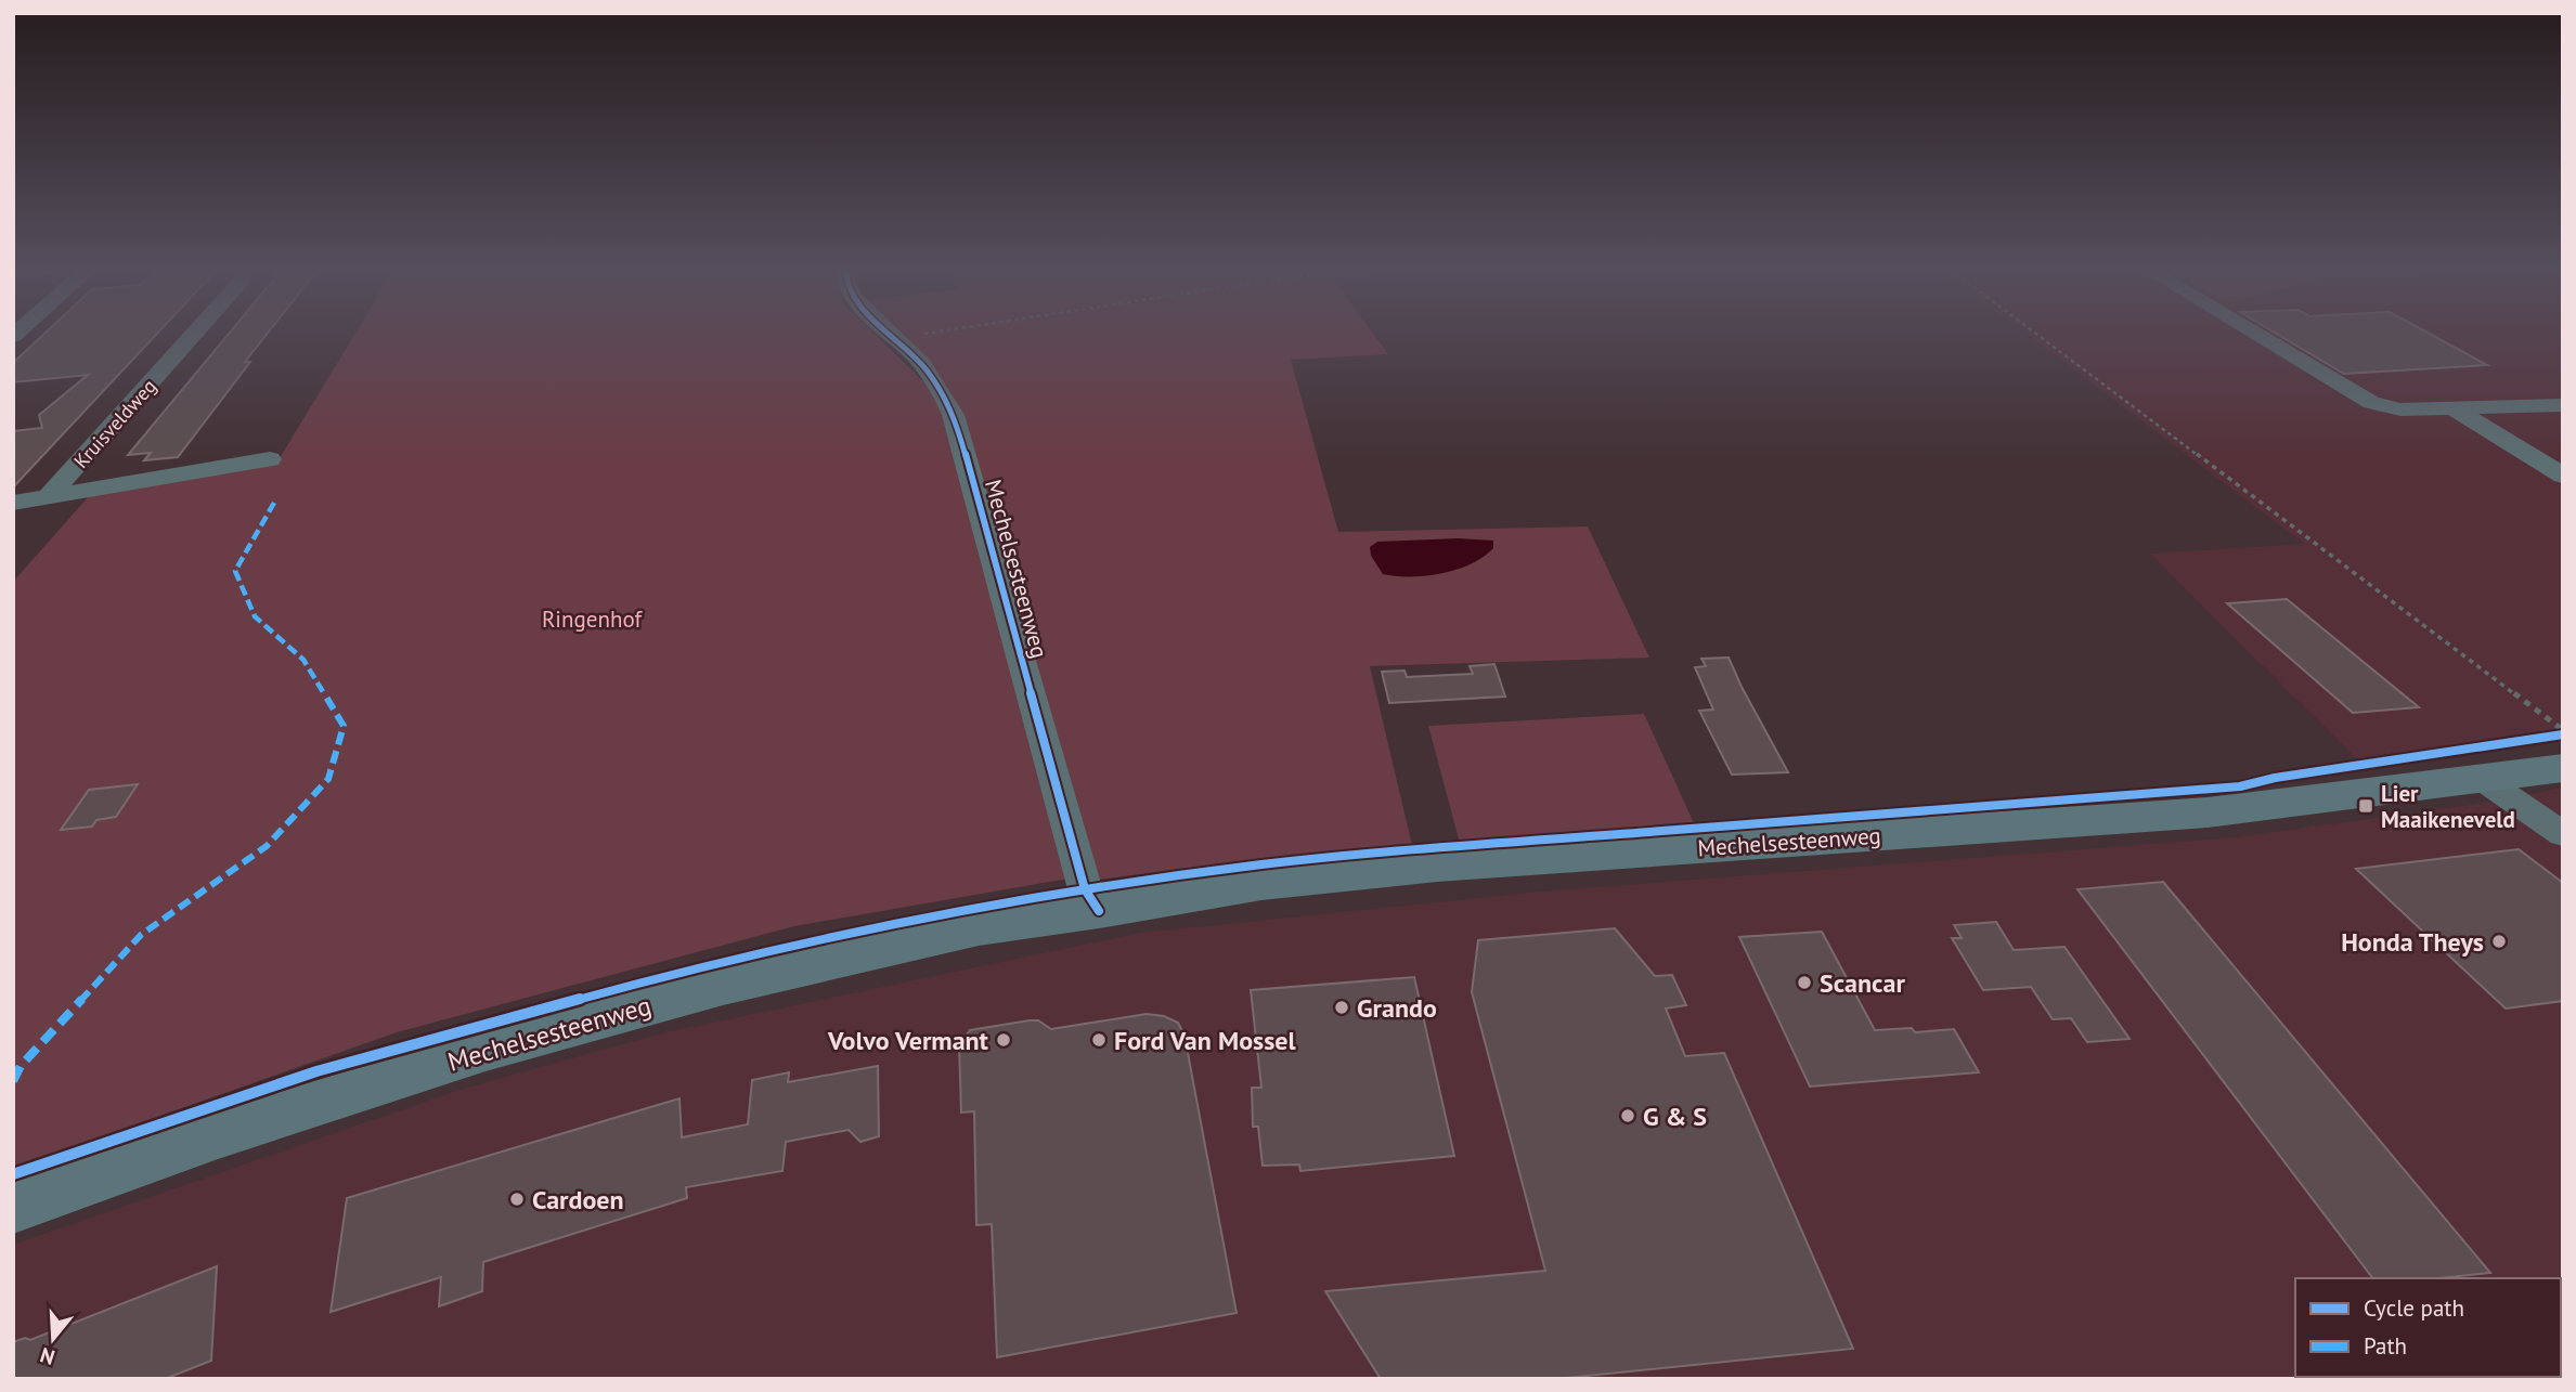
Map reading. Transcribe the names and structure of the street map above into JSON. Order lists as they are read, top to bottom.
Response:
{
  "streets": {
    "main road": ["Mechelsesteenweg"],
    "street": ["Kruisveldweg"]
  },
  "parks": ["Ringenhof"],
  "places": {
    "transit": ["Lier Maaikeneveld"],
    "other": [
      "Honda Theys",
      "Scancar",
      "Grando",
      "Volvo Vermant",
      "Ford Van Mossel",
      "G & S",
      "Cardoen"
    ]
  },
  "legend": ["Cycle path", "Path"],
  "north": "bottom"
}
